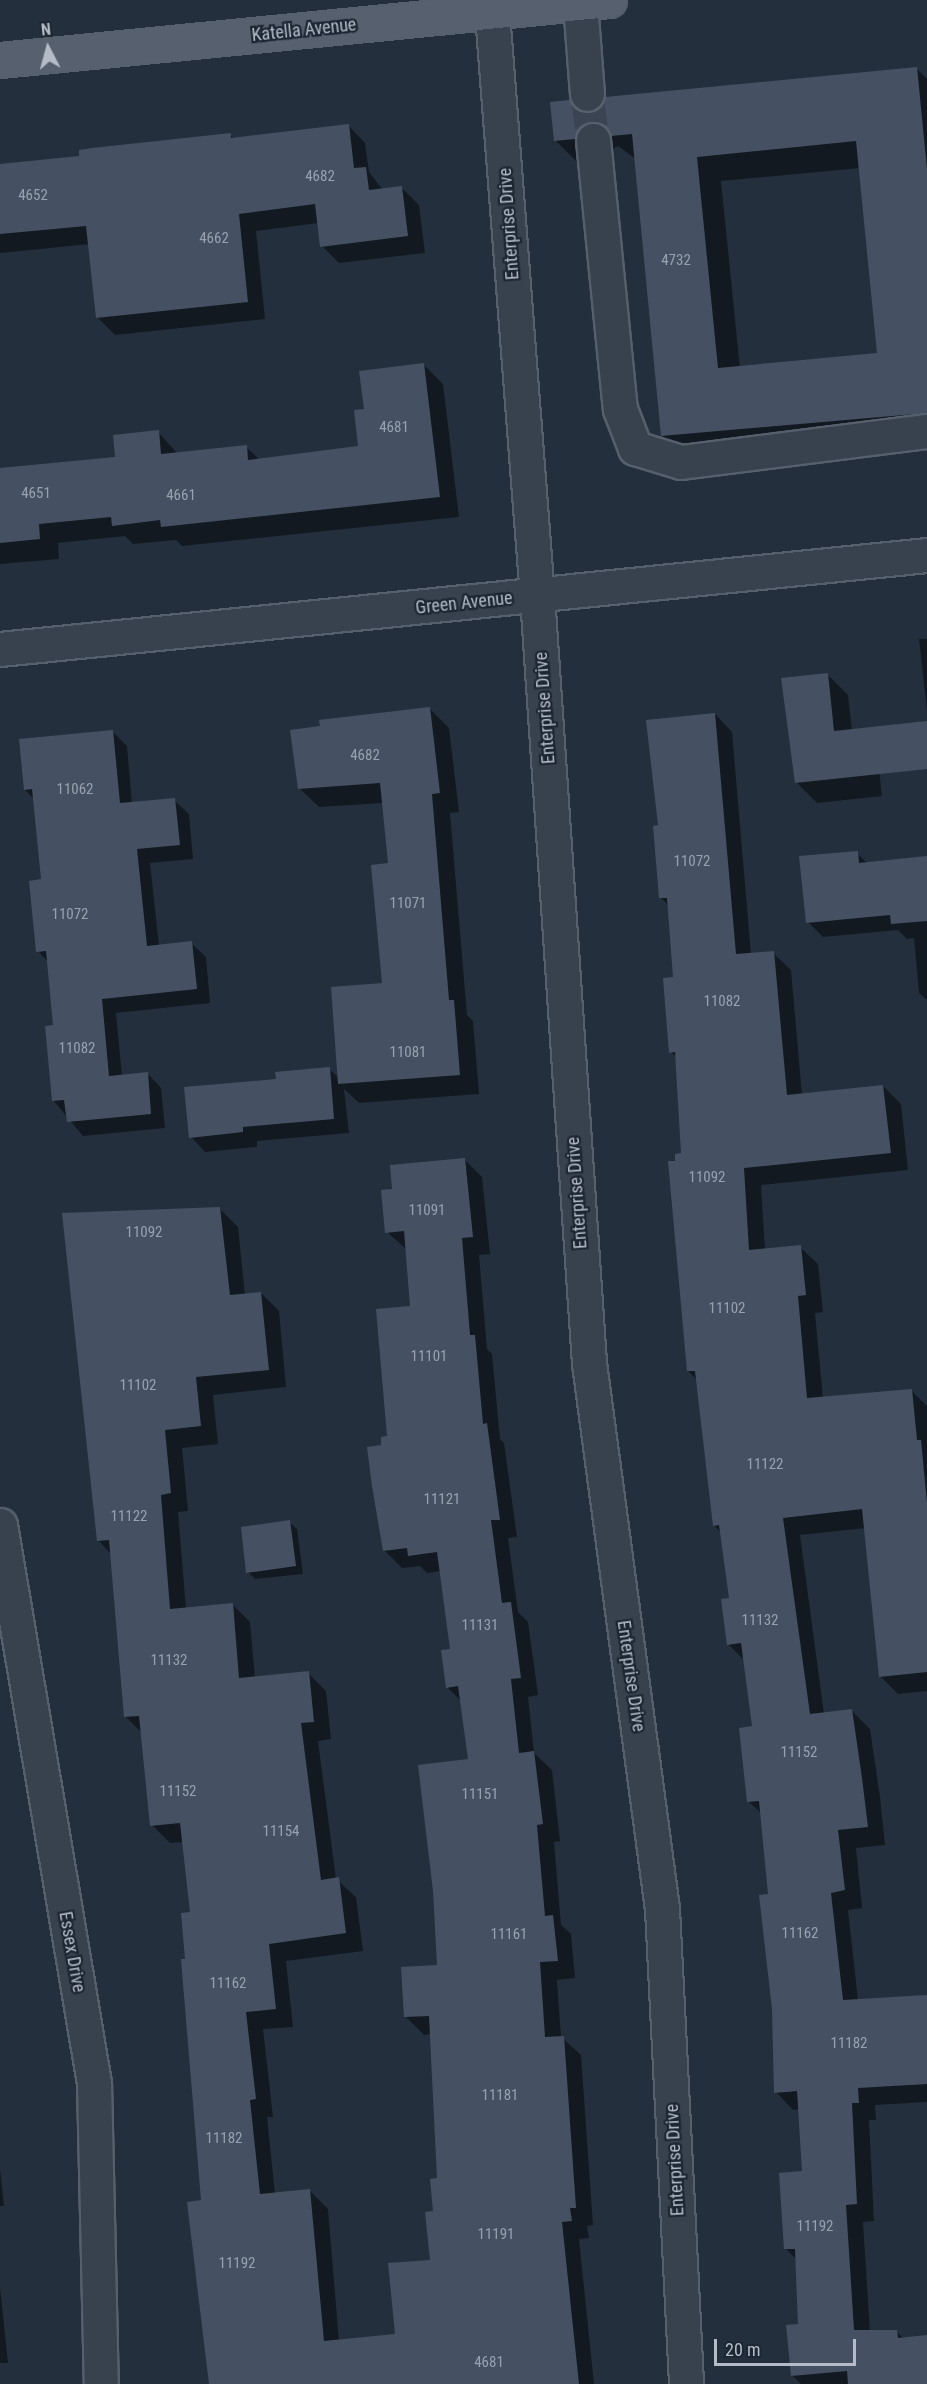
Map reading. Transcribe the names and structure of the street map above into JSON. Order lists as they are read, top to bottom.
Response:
{
  "streets": {
    "main road": ["Katella Avenue"],
    "street": ["Enterprise Drive", "Green Avenue", "Essex Drive"]
  },
  "crossings": [
    ["Katella Avenue", "Enterprise Drive"],
    ["Enterprise Drive", "Green Avenue"]
  ],
  "house_numbers": [
    "4682",
    "4652",
    "4662",
    "4732",
    "4681",
    "4651",
    "4661",
    "4682",
    "11062",
    "11072",
    "11071",
    "11072",
    "11082",
    "11082",
    "11081",
    "11092",
    "11091",
    "11092",
    "11102",
    "11101",
    "11102",
    "11122",
    "11121",
    "11122",
    "11132",
    "11131",
    "11132",
    "11152",
    "11152",
    "11151",
    "11154",
    "11162",
    "11161",
    "11162",
    "11182",
    "11181",
    "11182",
    "11192",
    "11191",
    "11192",
    "4681"
  ],
  "scale_bar": "20 m",
  "north": "top"
}
